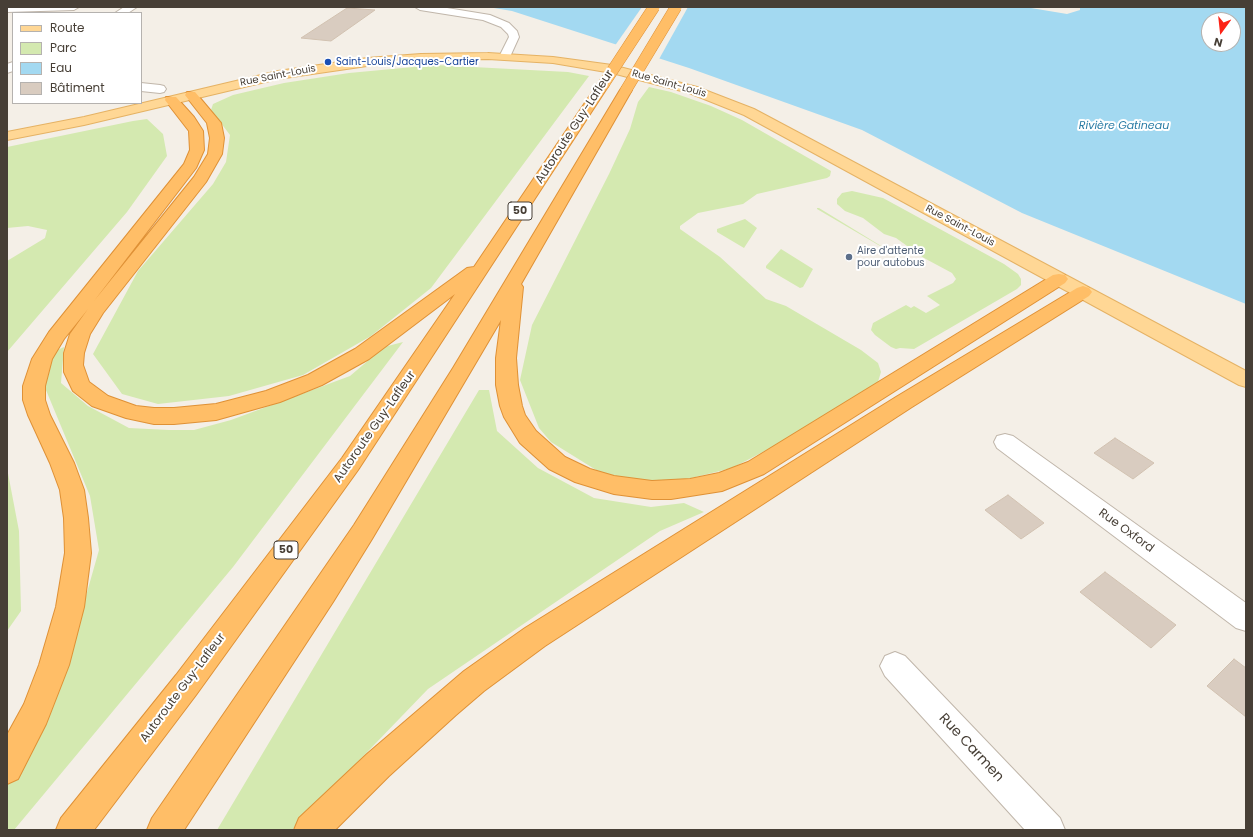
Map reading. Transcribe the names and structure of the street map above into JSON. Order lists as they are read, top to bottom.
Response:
{
  "streets": {
    "highway": ["Autoroute Guy-Lafleur", "50"],
    "main road": ["Rue Saint-Louis"],
    "street": ["Rue Oxford", "Rue Carmen"]
  },
  "water": ["Rivière Gatineau"],
  "places": ["Saint-Louis/Jacques-Cartier", "Aire d'attente pour autobus"],
  "legend": [
    "Route",
    "Parc",
    "Eau",
    "Bâtiment"
  ],
  "north": "bottom"
}
